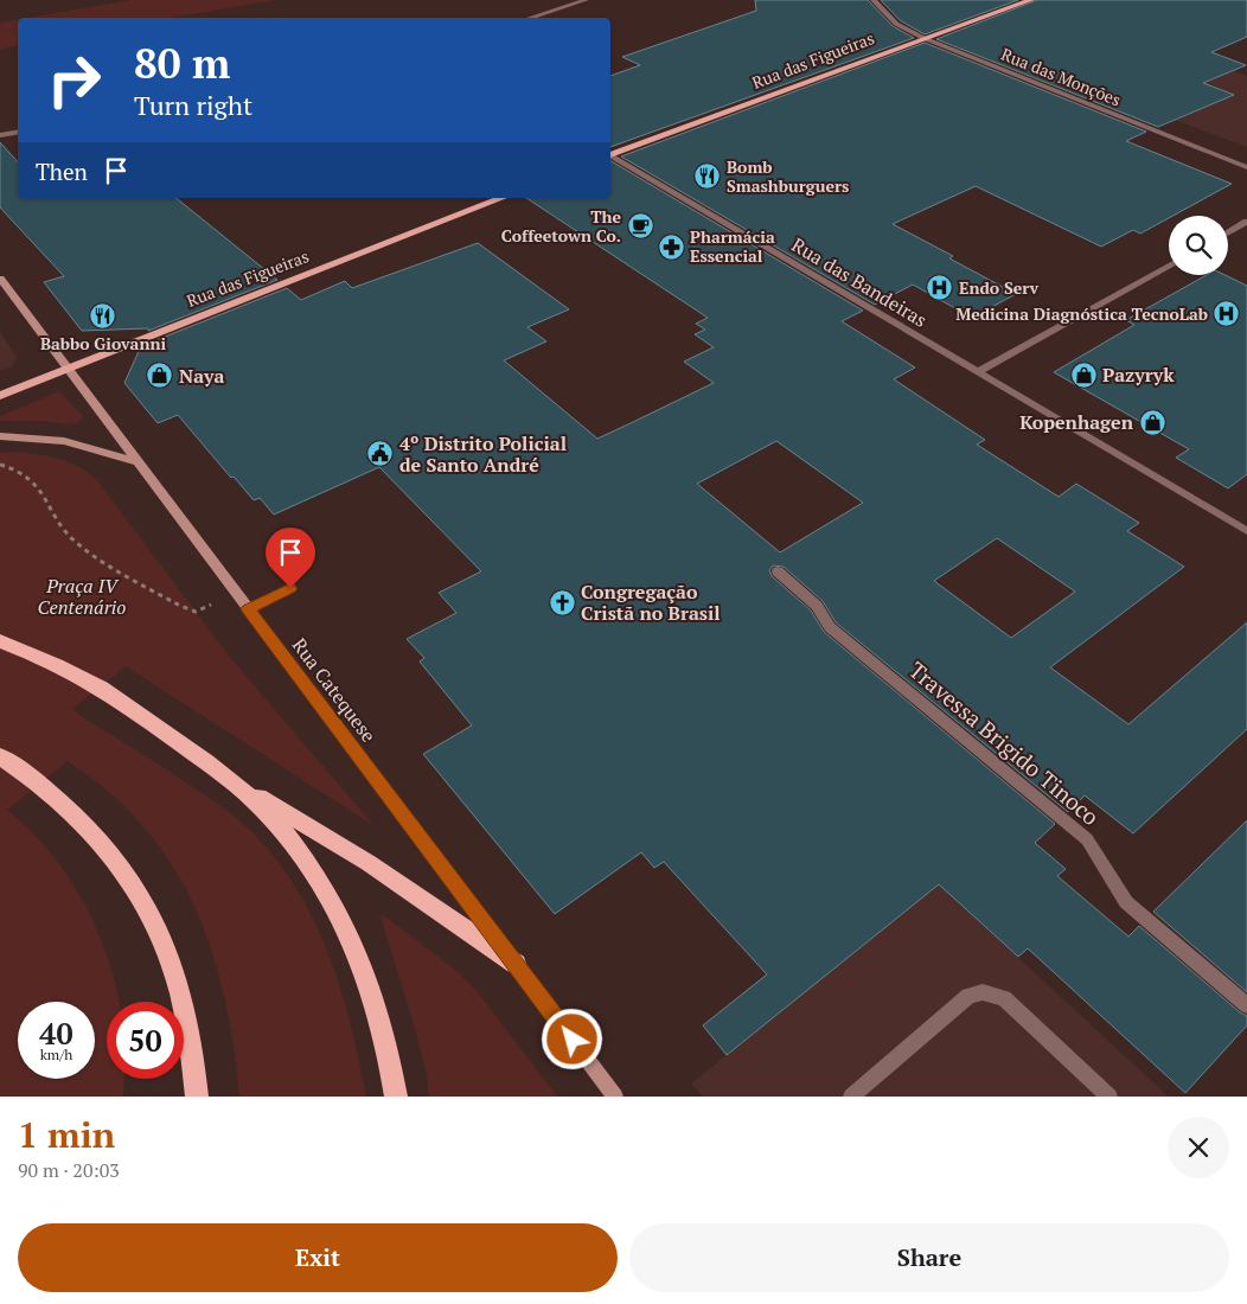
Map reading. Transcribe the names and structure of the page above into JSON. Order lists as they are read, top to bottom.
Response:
{
  "streets": {
    "main road": ["Rua das Figueiras", "Rua Catequese"],
    "street": ["Rua das Monções", "Rua das Bandeiras", "Travessa Brigido Tinoco"]
  },
  "crossings": [
    ["Rua das Figueiras", "Rua das Monções"],
    ["Rua das Figueiras", "Rua Catequese"]
  ],
  "parks": ["Praça IV Centenário"],
  "places": {
    "restaurant": ["Bomb Smashburguers", "Babbo Giovanni"],
    "cafe": ["The Coffeetown Co."],
    "pharmacy": ["Pharmácia Essencial"],
    "hospital": ["Endo Serv", "Medicina Diagnóstica TecnoLab"],
    "shop": ["Pazyryk", "Naya", "Kopenhagen"],
    "public building": ["4º Distrito Policial de Santo André"],
    "church": ["Congregação Cristã no Brasil"]
  },
  "page": {
    "turn": ["80 m", "Turn right"],
    "then": "Then",
    "speed": "40 km/h",
    "limit": "50",
    "heading": ["1 min", "90 m · 20:03"],
    "buttons": ["Exit", "Share"]
  }
}
